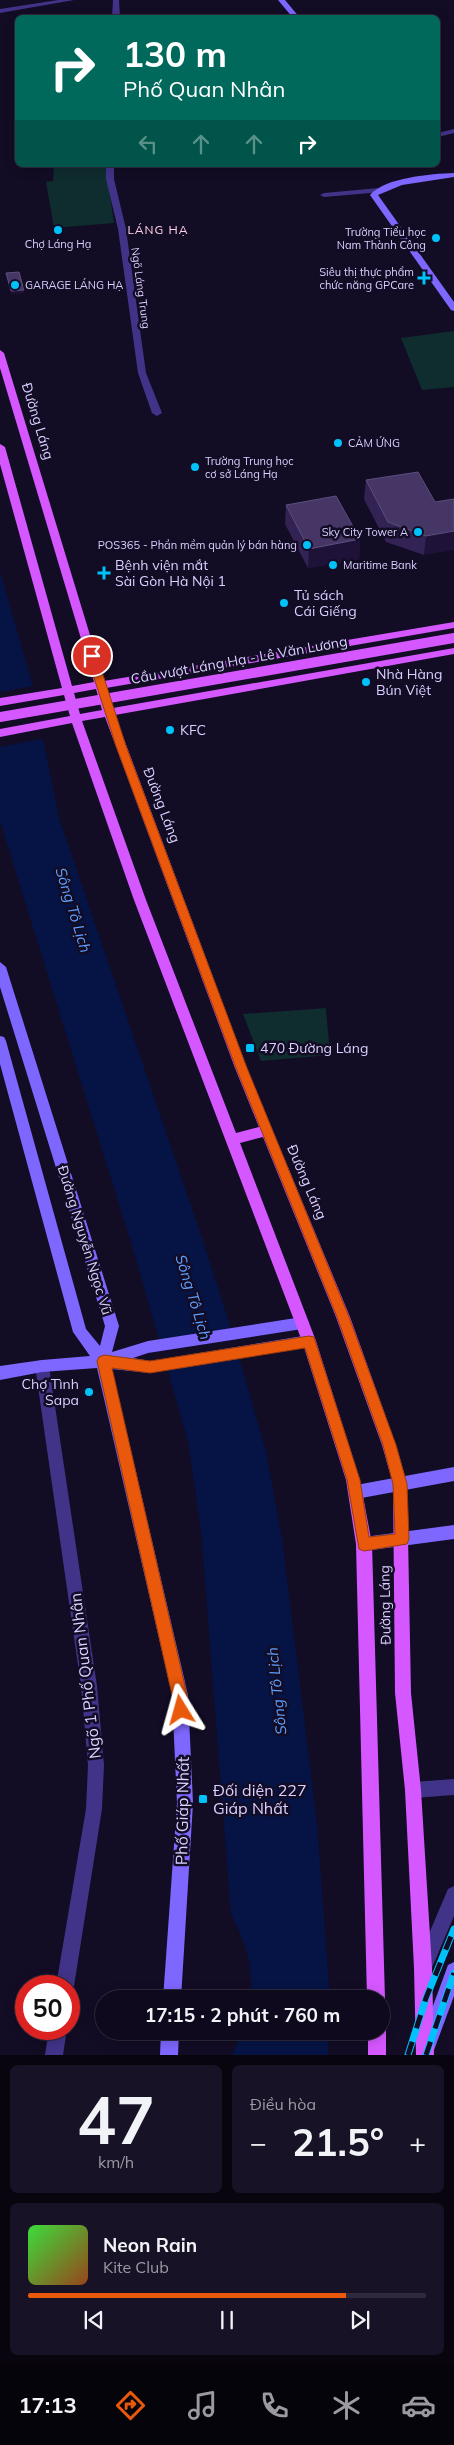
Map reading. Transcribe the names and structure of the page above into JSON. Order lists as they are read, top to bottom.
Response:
{
  "streets": {
    "main road": [
      "Đường Láng",
      "Cầu vượt Láng Hạ - Lê Văn Lương",
      "Đường Nguyễn Ngọc Vũ",
      "Phố Giáp Nhất"
    ],
    "street": ["Ngõ Láng Trung", "Ngõ 1 Phố Quan Nhân"]
  },
  "crossings": [
    ["Đường Nguyễn Ngọc Vũ", "Phố Giáp Nhất"]
  ],
  "districts": ["LÁNG HẠ"],
  "water": ["Sông Tô Lịch"],
  "places": {
    "other": [
      "Chợ Láng Hạ",
      "Trường Tiểu học Nam Thành Công",
      "GARAGE LÁNG HẠ",
      "CẢM ỨNG",
      "Trường Trung học cơ sở Láng Hạ",
      "Sky City Tower A",
      "POS365 - Phần mềm quản lý bán hàng",
      "Maritime Bank",
      "Tủ sách Cái Giếng",
      "Nhà Hàng Bún Việt",
      "KFC",
      "Chợ Tình Sapa"
    ],
    "health": ["Siêu thị thực phẩm chức năng GPCare", "Bệnh viện mắt Sài Gòn Hà Nội 1"],
    "transit": ["470 Đường Láng", "Đối diện 227 Giáp Nhất"]
  },
  "page": {
    "turn": ["130 m", "Phố Quan Nhân"],
    "limit": "50",
    "trip": "17:15 · 2 phút · 760 m",
    "tile": [
      ["47", "km/h"],
      "Điều hòa"
    ],
    "heat": ["−", "21.5°", "+"],
    "song": ["Neon Rain", "Kite Club"],
    "tabs": "17:13"
  }
}
